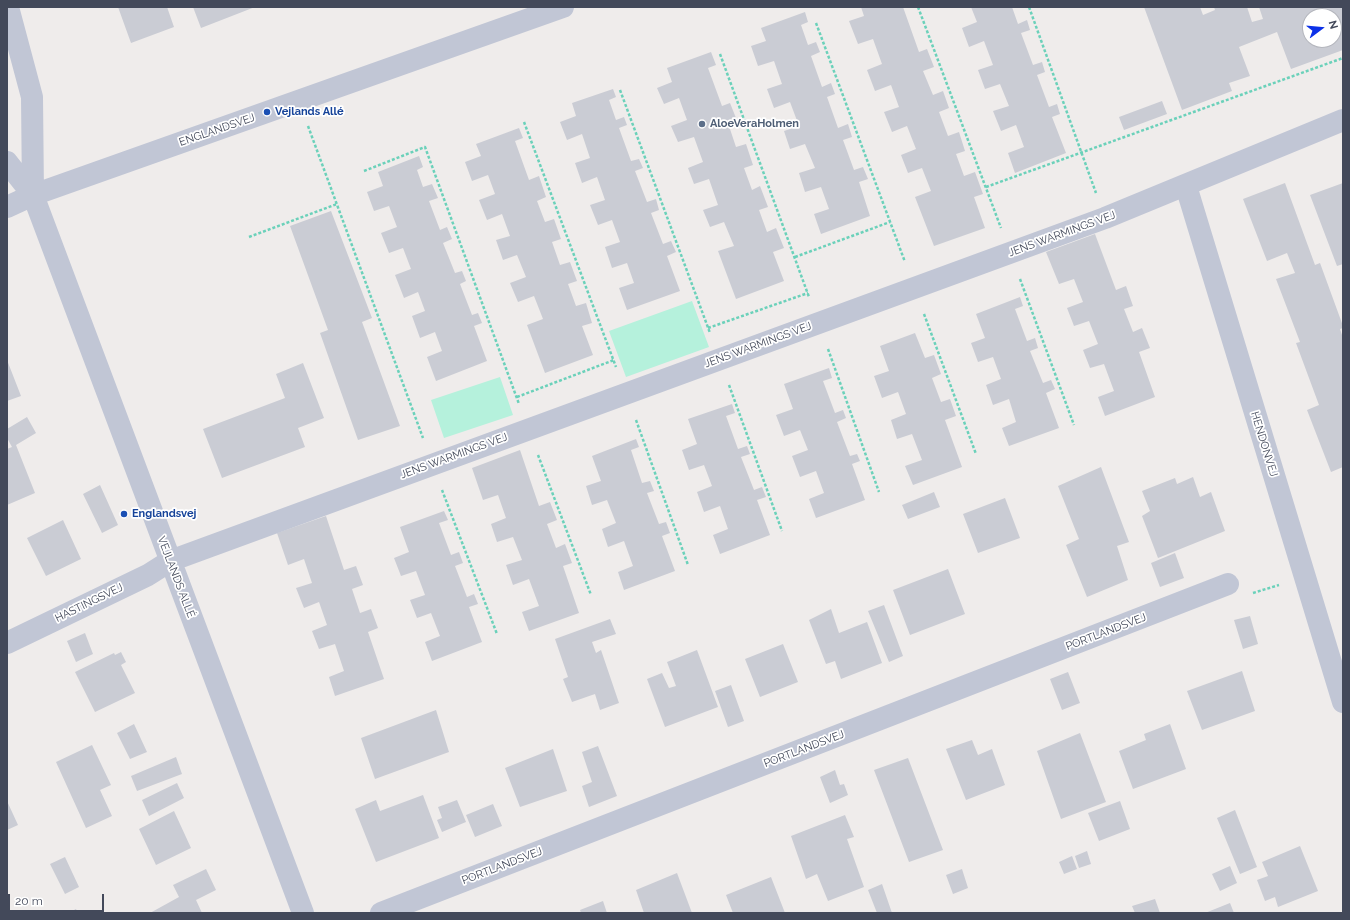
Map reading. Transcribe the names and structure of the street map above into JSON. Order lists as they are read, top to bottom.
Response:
{
  "streets": {
    "street": [
      "ENGLANDSVEJ",
      "JENS WARMINGS VEJ",
      "HENDONVEJ",
      "VEJLANDS ALLÉ",
      "HASTINGSVEJ",
      "PORTLANDSVEJ"
    ]
  },
  "crossings": [
    ["ENGLANDSVEJ", "VEJLANDS ALLÉ"],
    ["JENS WARMINGS VEJ", "HENDONVEJ"],
    ["JENS WARMINGS VEJ", "VEJLANDS ALLÉ"],
    ["JENS WARMINGS VEJ", "HASTINGSVEJ"],
    ["VEJLANDS ALLÉ", "HASTINGSVEJ"]
  ],
  "places": ["Vejlands Allé", "AloeVeraHolmen", "Englandsvej"],
  "scale_bar": "20 m",
  "north": "right"
}
